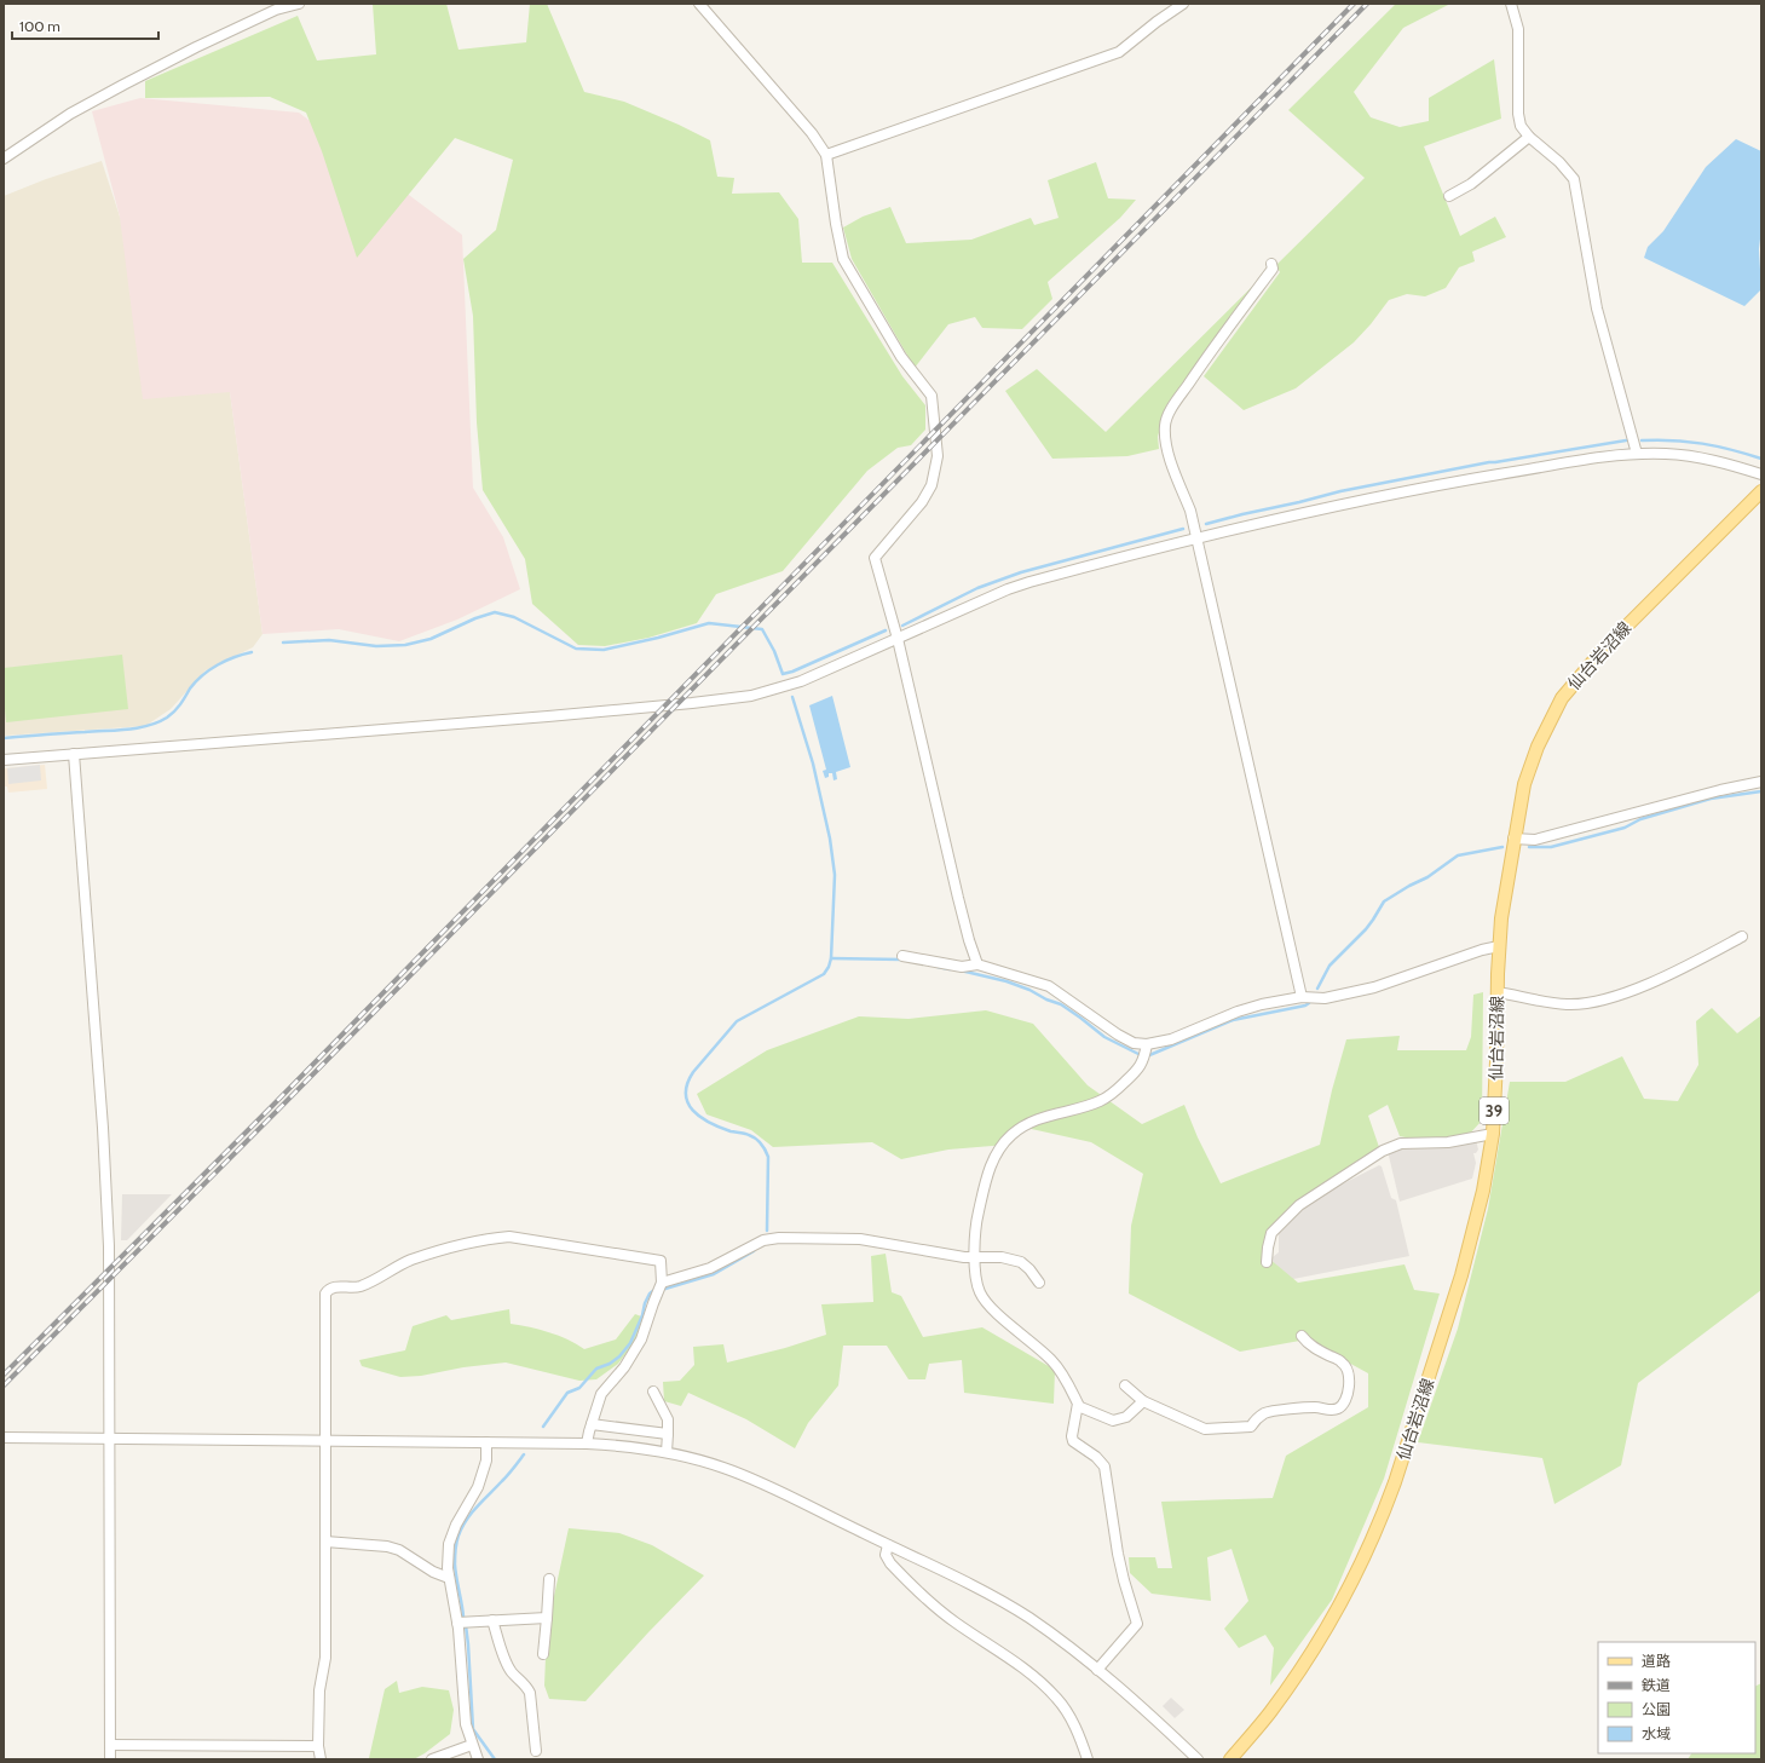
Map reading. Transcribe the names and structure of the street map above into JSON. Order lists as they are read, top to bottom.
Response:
{
  "streets": {
    "main road": ["仙台岩沼線", "39"]
  },
  "legend": [
    "道路",
    "鉄道",
    "公園",
    "水域"
  ],
  "scale_bar": "100 m"
}
